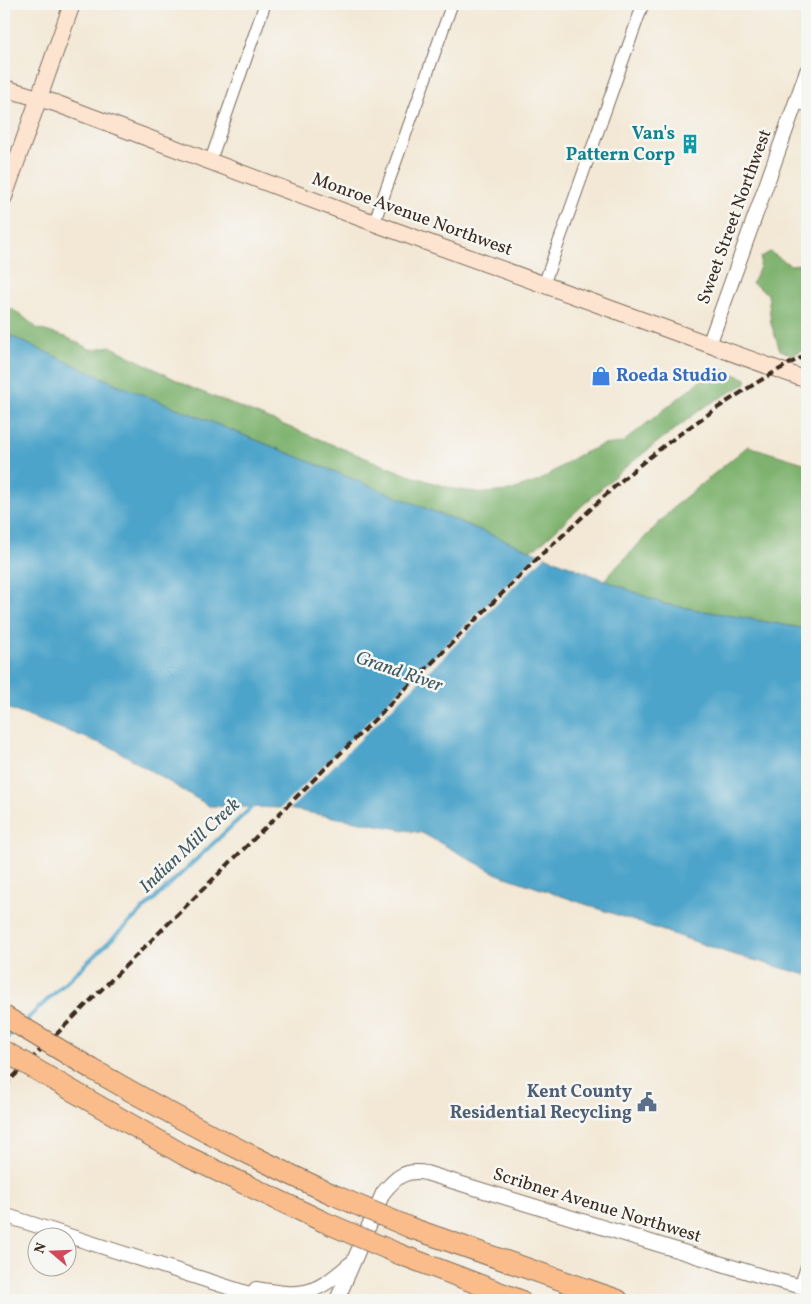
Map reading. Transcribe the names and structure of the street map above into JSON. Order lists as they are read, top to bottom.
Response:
{
  "streets": {
    "main road": ["Monroe Avenue Northwest"],
    "street": ["Sweet Street Northwest", "Scribner Avenue Northwest"]
  },
  "crossings": [
    ["Monroe Avenue Northwest", "Sweet Street Northwest"]
  ],
  "water": ["Grand River", "Indian Mill Creek"],
  "places": {
    "building": ["Van's Pattern Corp"],
    "shop": ["Roeda Studio"],
    "public building": ["Kent County Residential Recycling"]
  },
  "north": "left"
}
